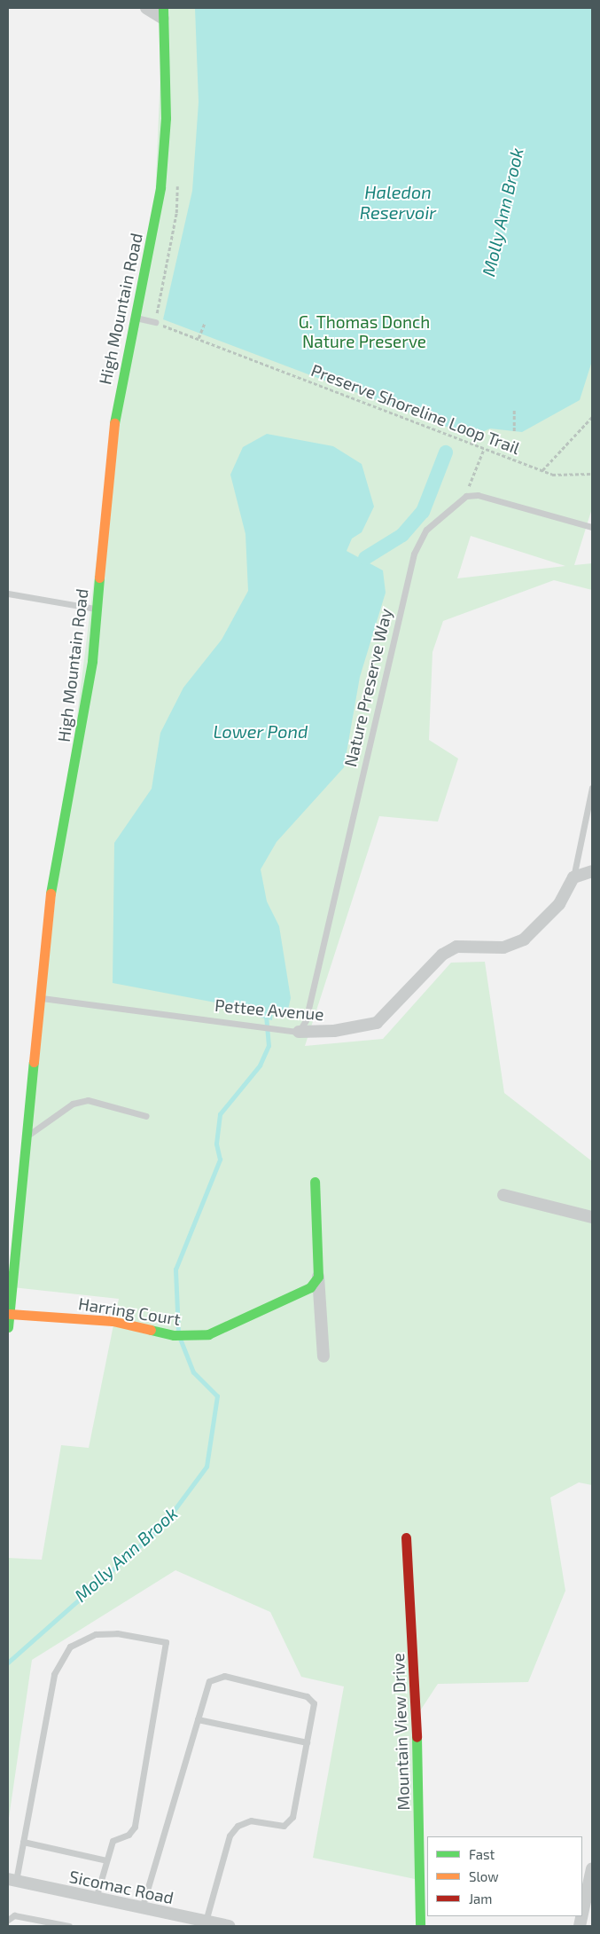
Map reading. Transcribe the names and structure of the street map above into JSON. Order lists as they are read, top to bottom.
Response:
{
  "streets": {
    "main road": ["High Mountain Road", "Harring Court", "Mountain View Drive"],
    "street": ["Pettee Avenue", "Sicomac Road"],
    "lane": ["Nature Preserve Way"],
    "path": ["Preserve Shoreline Loop Trail"]
  },
  "crossings": [
    ["High Mountain Road", "Pettee Avenue"],
    ["High Mountain Road", "Harring Court"],
    ["Nature Preserve Way", "Pettee Avenue"]
  ],
  "water": ["Haledon Reservoir", "Molly Ann Brook", "Lower Pond"],
  "parks": ["G. Thomas Donch Nature Preserve"],
  "legend": ["Fast", "Slow", "Jam"]
}
